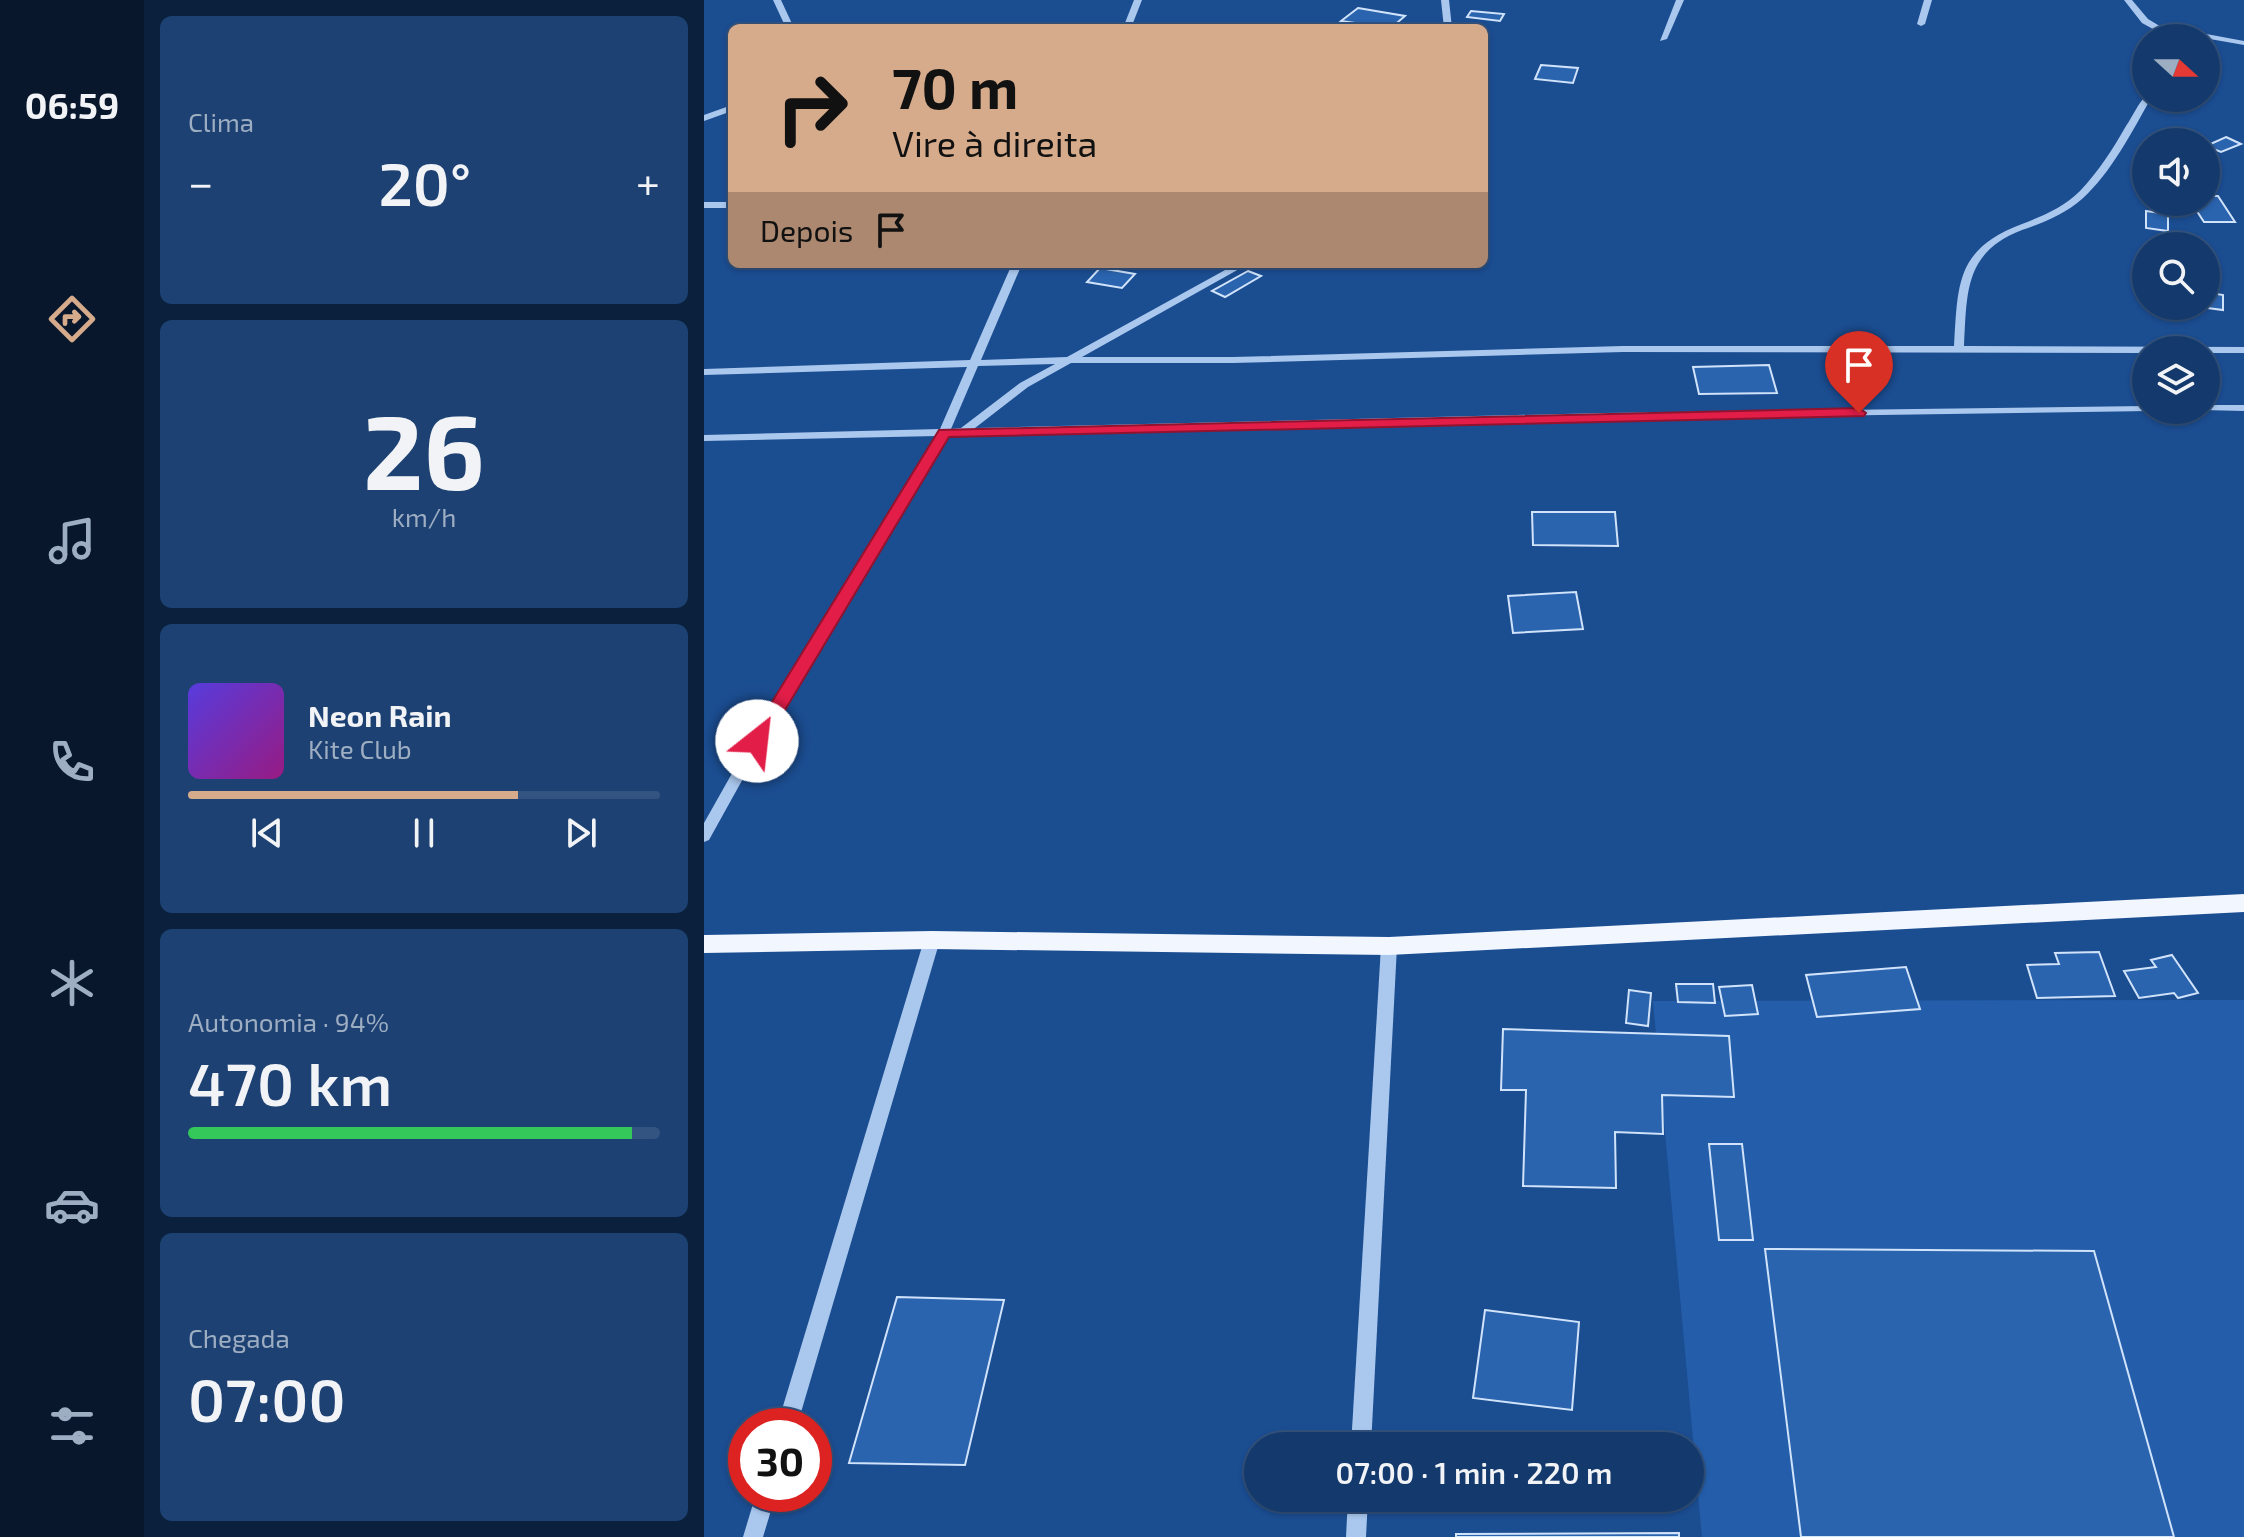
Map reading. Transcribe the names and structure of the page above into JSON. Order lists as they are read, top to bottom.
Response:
{
  "north": "right",
  "page": {
    "tabs": "06:59",
    "tile": [
      "Clima",
      ["26", "km/h"],
      ["Autonomia · 94%", "470 km"],
      ["Chegada", "07:00"]
    ],
    "turn": ["70 m", "Vire à direita"],
    "heat": ["−", "20°", "+"],
    "then": "Depois",
    "song": ["Neon Rain", "Kite Club"],
    "limit": "30",
    "trip": "07:00 · 1 min · 220 m"
  }
}
